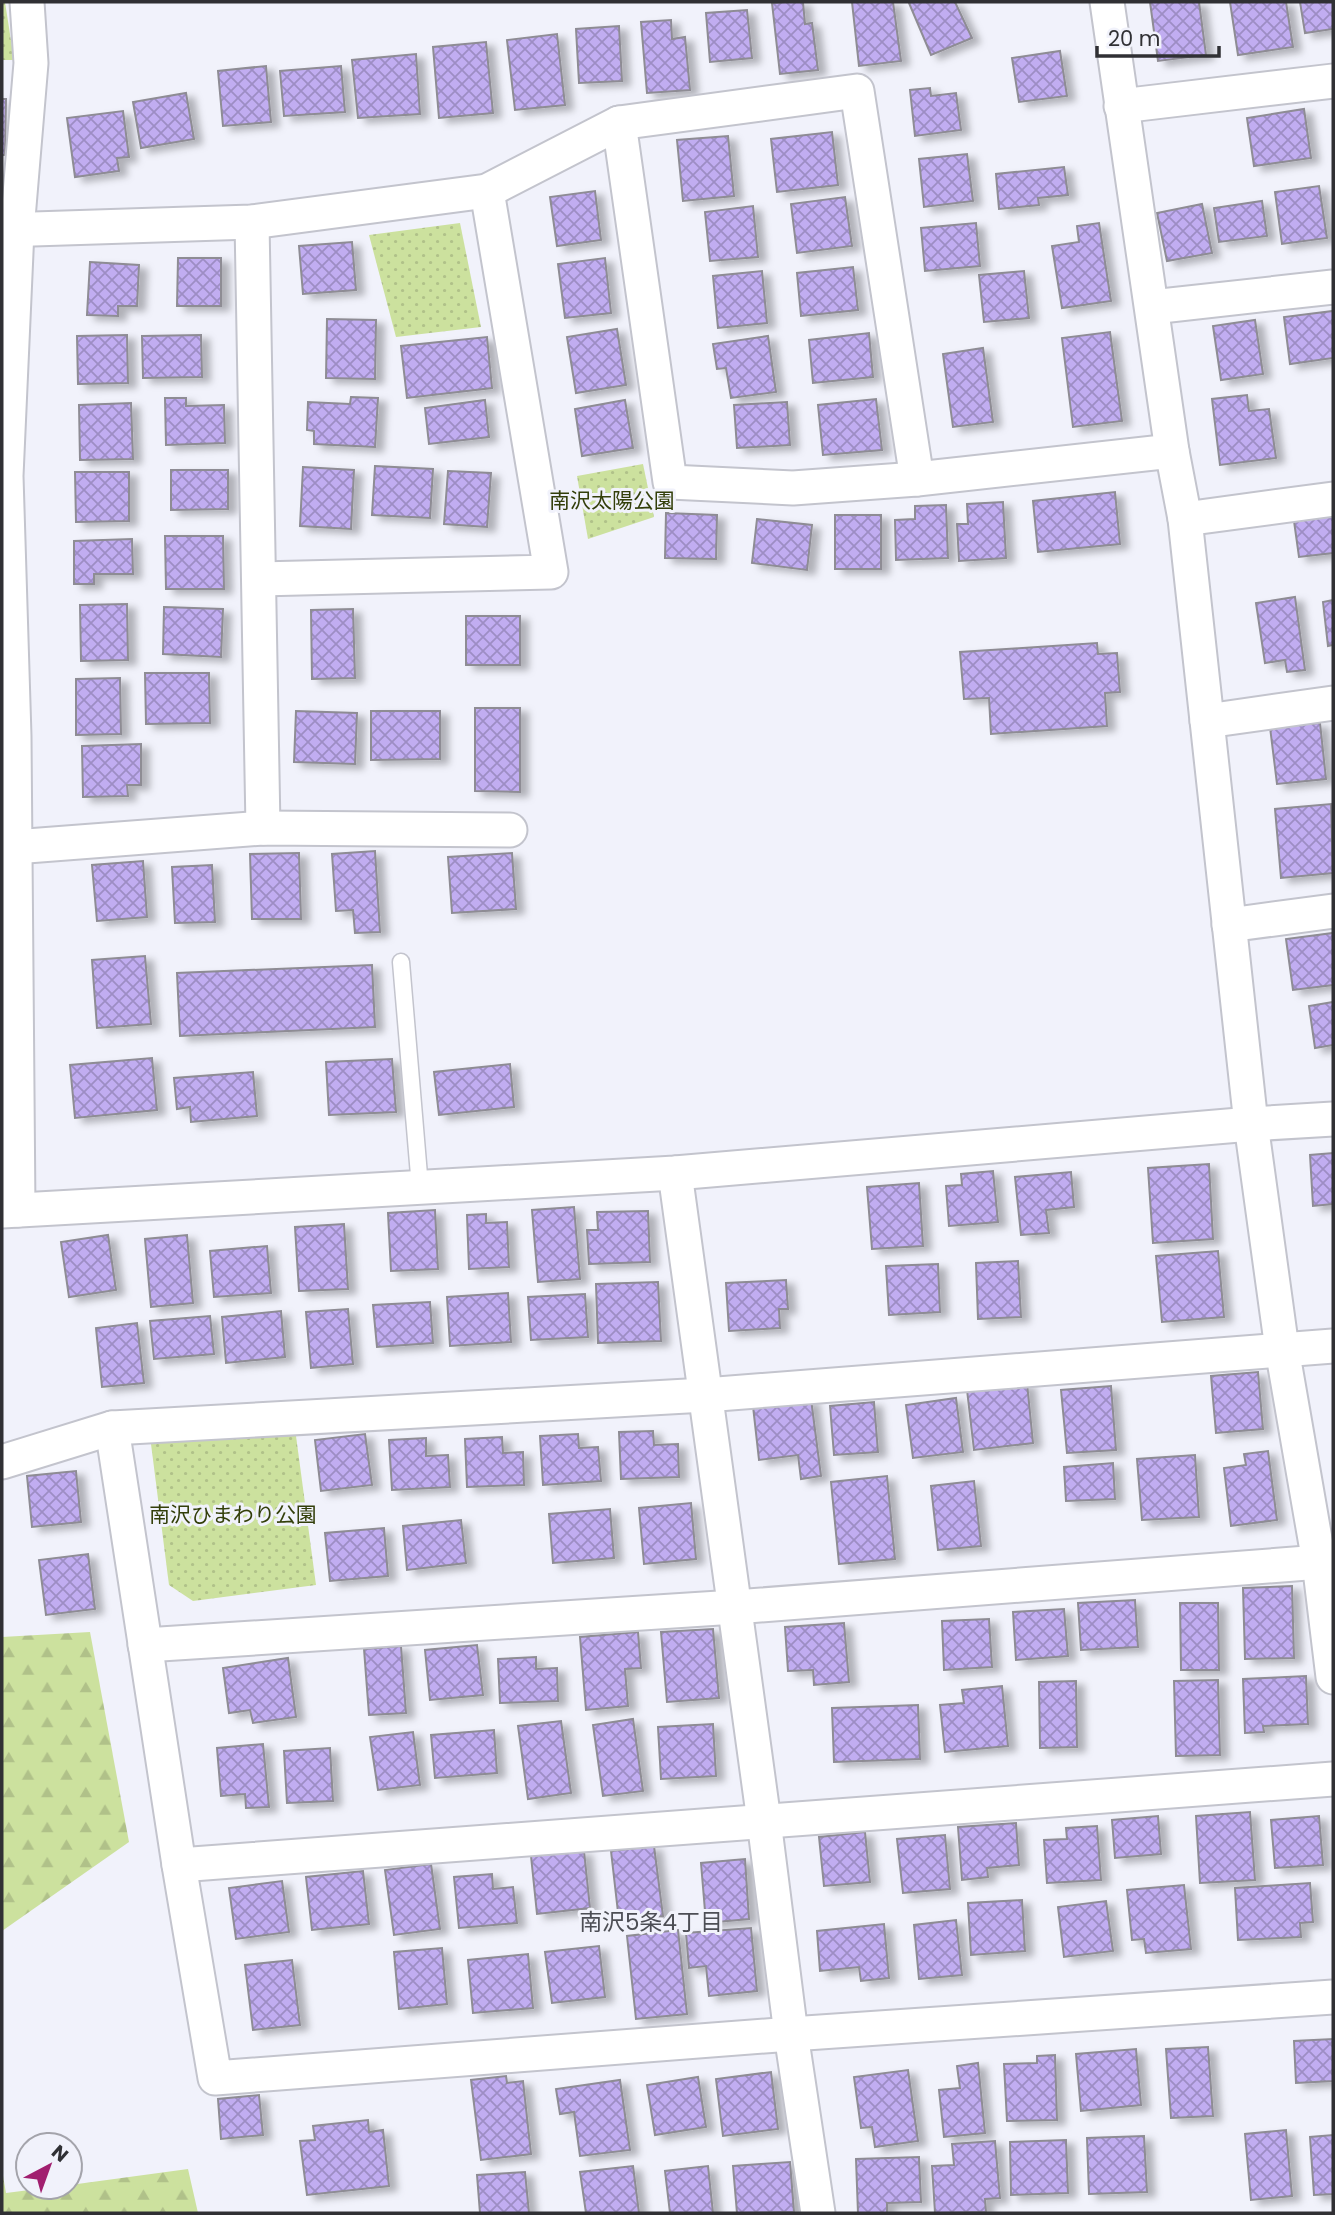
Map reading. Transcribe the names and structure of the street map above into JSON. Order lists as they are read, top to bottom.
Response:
{
  "districts": ["南沢5条4丁目"],
  "parks": ["南沢太陽公園", "南沢ひまわり公園"],
  "scale_bar": "20 m",
  "north": "top right"
}
